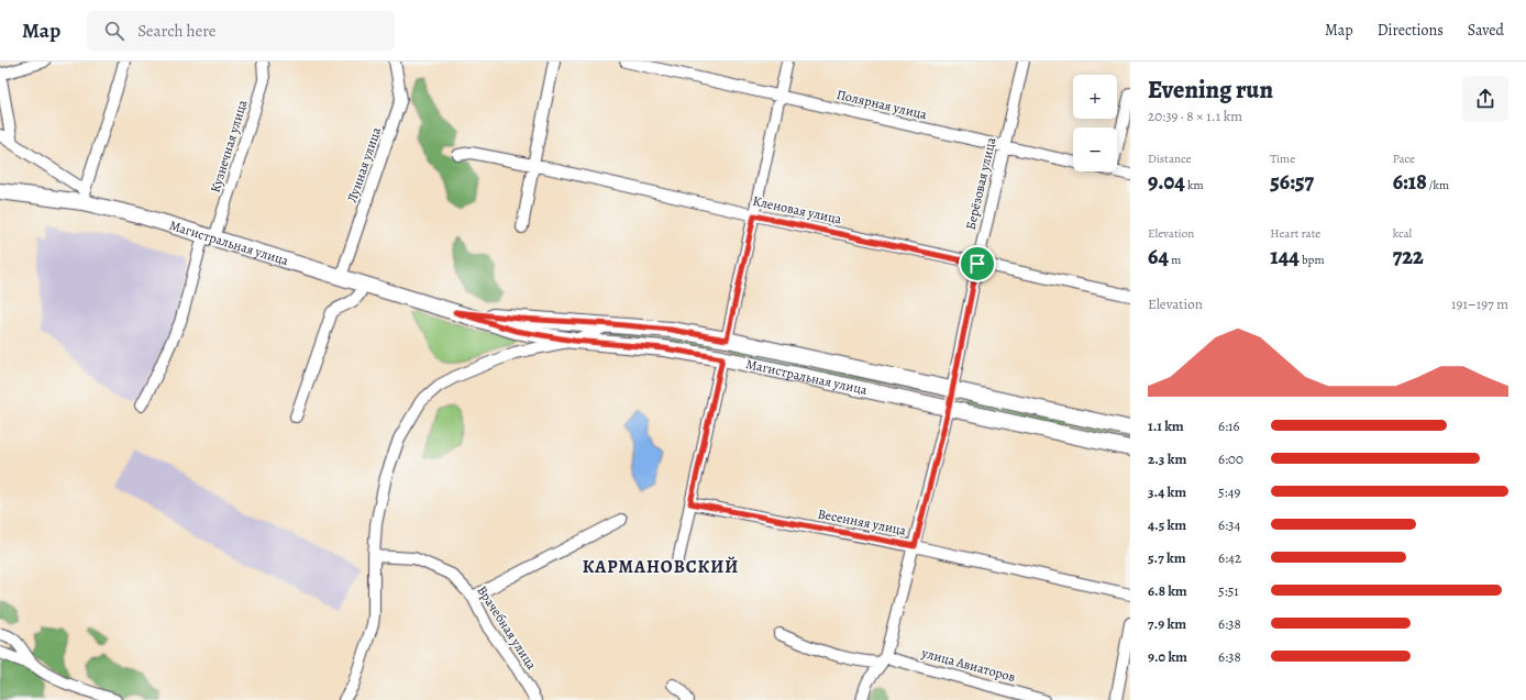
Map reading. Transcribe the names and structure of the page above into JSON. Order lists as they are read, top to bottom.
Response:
{
  "streets": {
    "main road": ["Магистральная улица"],
    "street": [
      "Полярная улица",
      "Кузнечная улица",
      "Лунная улица",
      "Берёзовая улица",
      "Кленовая улица",
      "Весенняя улица",
      "Врачебная улица",
      "улица Авиаторов"
    ]
  },
  "crossings": [
    ["Полярная улица", "Берёзовая улица"],
    ["Кузнечная улица", "Магистральная улица"],
    ["Лунная улица", "Магистральная улица"],
    ["Берёзовая улица", "Кленовая улица"],
    ["Берёзовая улица", "Магистральная улица"]
  ],
  "districts": ["КАРМАНОВСКИЙ"],
  "page": {
    "header": "Map",
    "search": "Search here",
    "nav": ["Map", "Directions", "Saved"],
    "heading": ["Evening run", "20:39 · 8 × 1.1 km"],
    "map_buttons": ["+", "−"],
    "stats": [
      ["Distance", "9.04 km"],
      ["Time", "56:57"],
      ["Pace", "6:18 /km"],
      ["Elevation", "64 m"],
      ["Heart rate", "144 bpm"],
      ["kcal", "722"]
    ],
    "chart": ["Elevation", "191–197 m"],
    "list": [
      {
        "name": "1.1 km",
        "note": "6:16"
      },
      {
        "name": "2.3 km",
        "note": "6:00"
      },
      {
        "name": "3.4 km",
        "note": "5:49"
      },
      {
        "name": "4.5 km",
        "note": "6:34"
      },
      {
        "name": "5.7 km",
        "note": "6:42"
      },
      {
        "name": "6.8 km",
        "note": "5:51"
      },
      {
        "name": "7.9 km",
        "note": "6:38"
      },
      {
        "name": "9.0 km",
        "note": "6:38"
      }
    ]
  }
}
